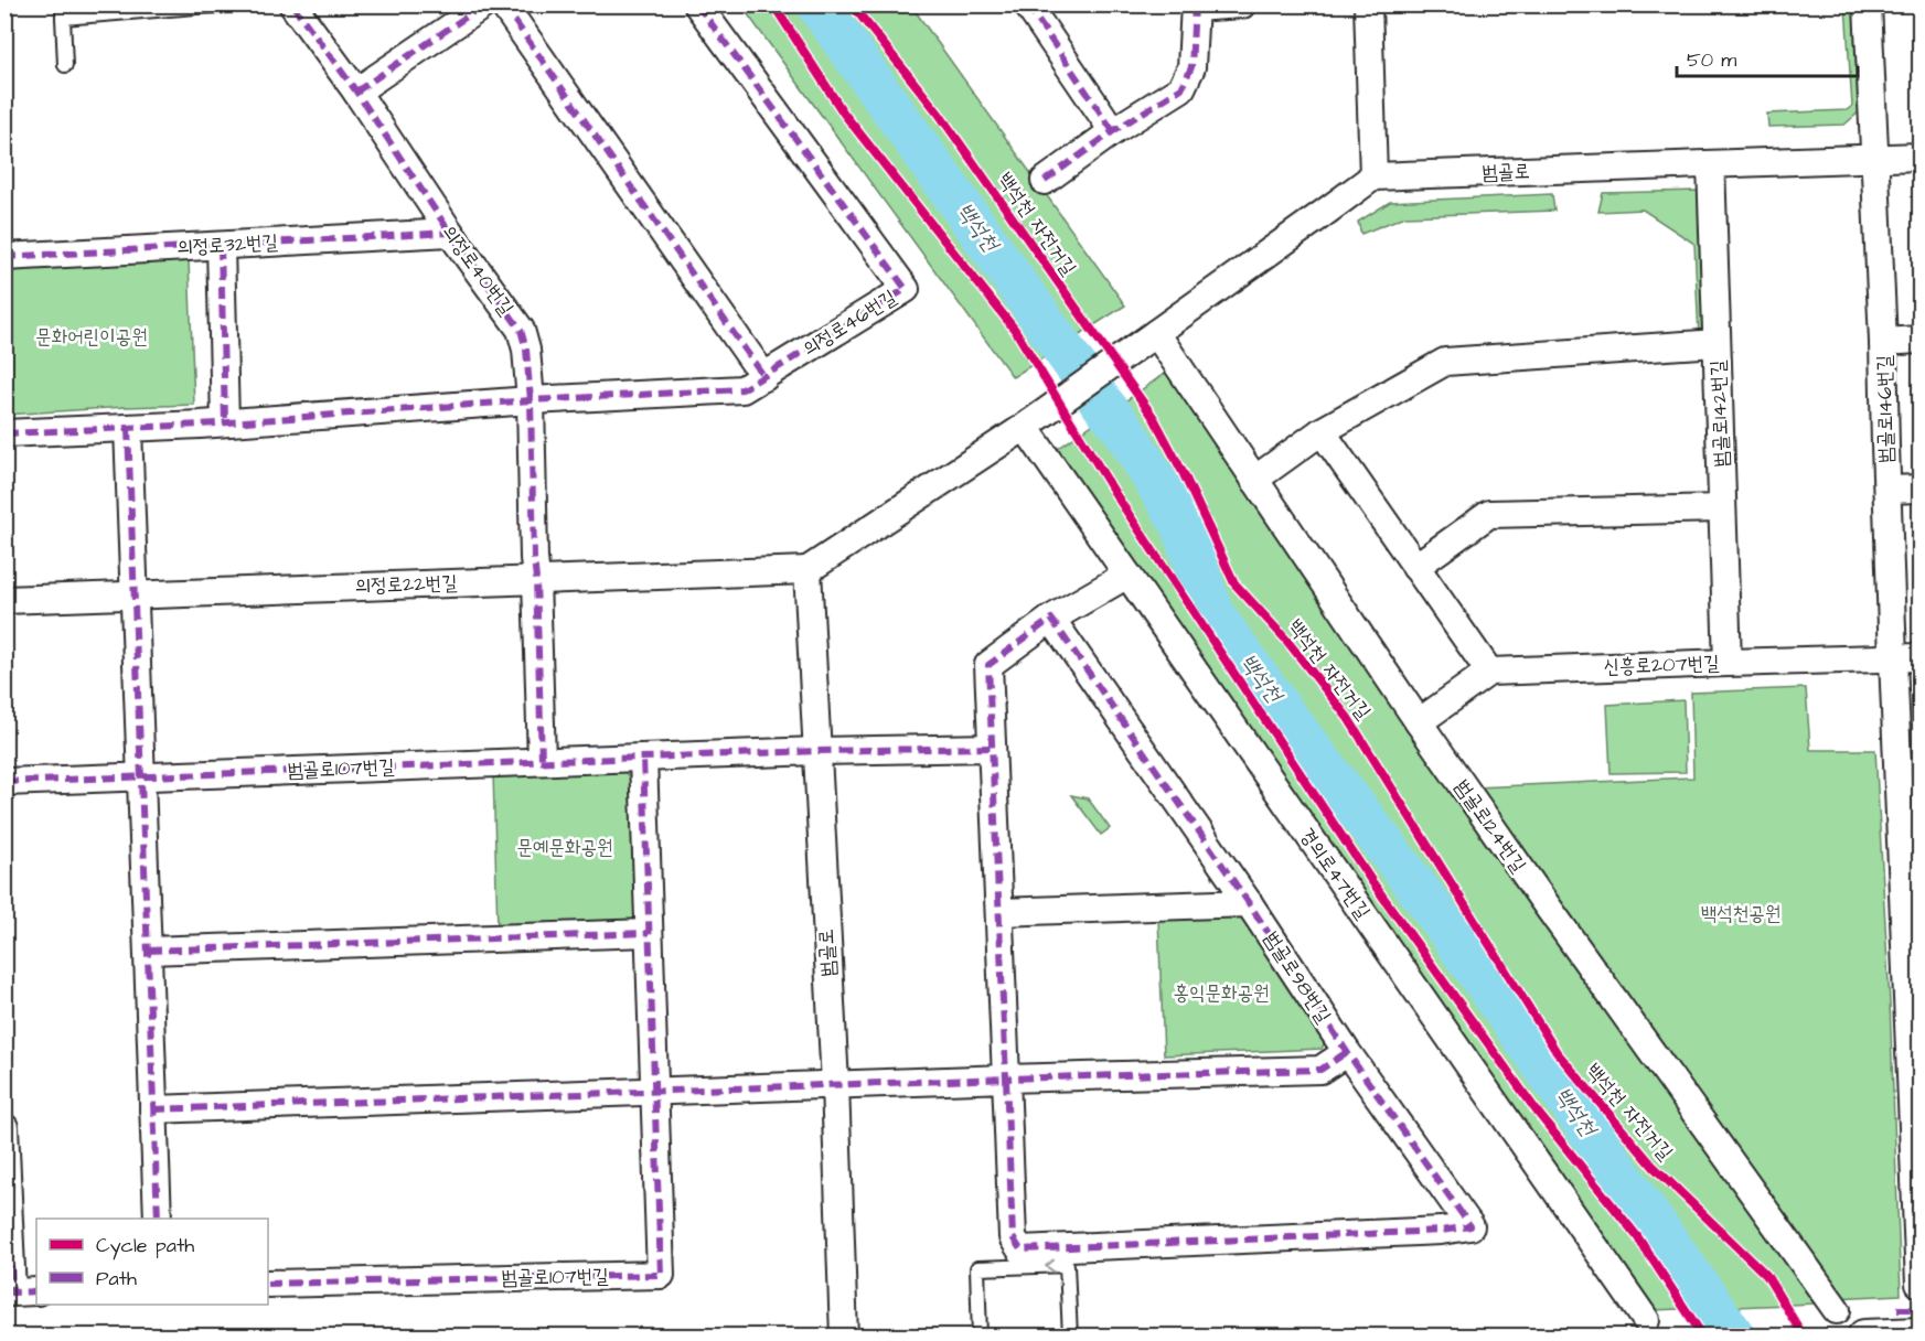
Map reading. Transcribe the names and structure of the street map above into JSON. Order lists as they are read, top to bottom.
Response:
{
  "streets": {
    "street": [
      "범골로",
      "의정로32번길",
      "의정로40번길",
      "의정로46번길",
      "범골로146번길",
      "범골로142번길",
      "의정로22번길",
      "신흥로207번길",
      "범골로107번길",
      "범골로124번길",
      "경의로47번길",
      "범골로98번길"
    ],
    "cycle path": ["백석천 자전거길"]
  },
  "crossings": [
    ["범골로", "범골로146번길"],
    ["범골로", "범골로142번길"],
    ["범골로", "의정로22번길"],
    ["범골로", "범골로107번길"],
    ["의정로32번길", "의정로40번길"],
    ["의정로40번길", "의정로46번길"],
    ["의정로40번길", "의정로22번길"],
    ["범골로146번길", "신흥로207번길"],
    ["범골로142번길", "신흥로207번길"],
    ["범골로107번길", "범골로98번길"]
  ],
  "water": ["백석천"],
  "parks": [
    "문화어린이공원",
    "문예문화공원",
    "백석천공원",
    "홍익문화공원"
  ],
  "legend": ["Cycle path", "Path"],
  "scale_bar": "50 m"
}
